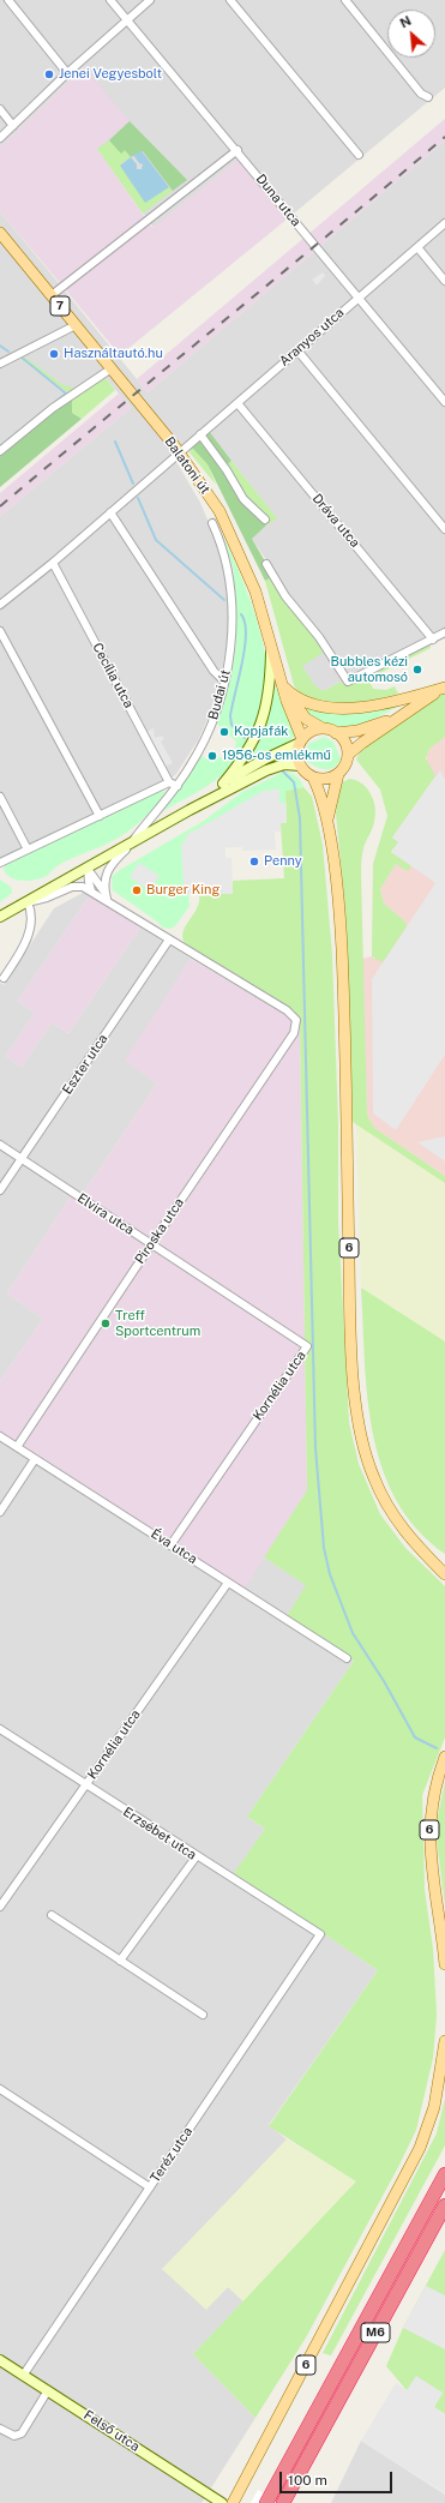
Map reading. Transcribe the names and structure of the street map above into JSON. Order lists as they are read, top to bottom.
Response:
{
  "streets": {
    "highway": ["M6"],
    "main road": [
      "7",
      "Balatoni út",
      "Budai út",
      "6",
      "Felső utca"
    ],
    "street": [
      "Duna utca",
      "Aranyos utca",
      "Dráva utca",
      "Cecília utca",
      "Eszter utca",
      "Elvira utca",
      "Piroska utca",
      "Kornélia utca",
      "Éva utca",
      "Erzsébet utca",
      "Teréz utca"
    ]
  },
  "crossings": [
    ["Duna utca", "Aranyos utca"],
    ["7", "Balatoni út"],
    ["7", "Budai út"],
    ["7", "6"],
    ["Aranyos utca", "Balatoni út"],
    ["Aranyos utca", "Dráva utca"],
    ["Aranyos utca", "Cecília utca"],
    ["Balatoni út", "Budai út"],
    ["Balatoni út", "6"],
    ["Cecília utca", "Budai út"],
    ["Budai út", "6"],
    ["Eszter utca", "Elvira utca"],
    ["Eszter utca", "Piroska utca"],
    ["Elvira utca", "Piroska utca"],
    ["Elvira utca", "Kornélia utca"],
    ["Piroska utca", "Éva utca"],
    ["Kornélia utca", "Éva utca"],
    ["Kornélia utca", "Erzsébet utca"],
    ["Erzsébet utca", "Teréz utca"],
    ["Teréz utca", "Felső utca"]
  ],
  "places": [
    "Jenei Vegyesbolt",
    "Használtautó.hu",
    "Bubbles kézi automosó",
    "Kopjafák",
    "1956-os emlékmű",
    "Penny",
    "Burger King",
    "Treff Sportcentrum"
  ],
  "scale_bar": "100 m",
  "north": "top left"
}
